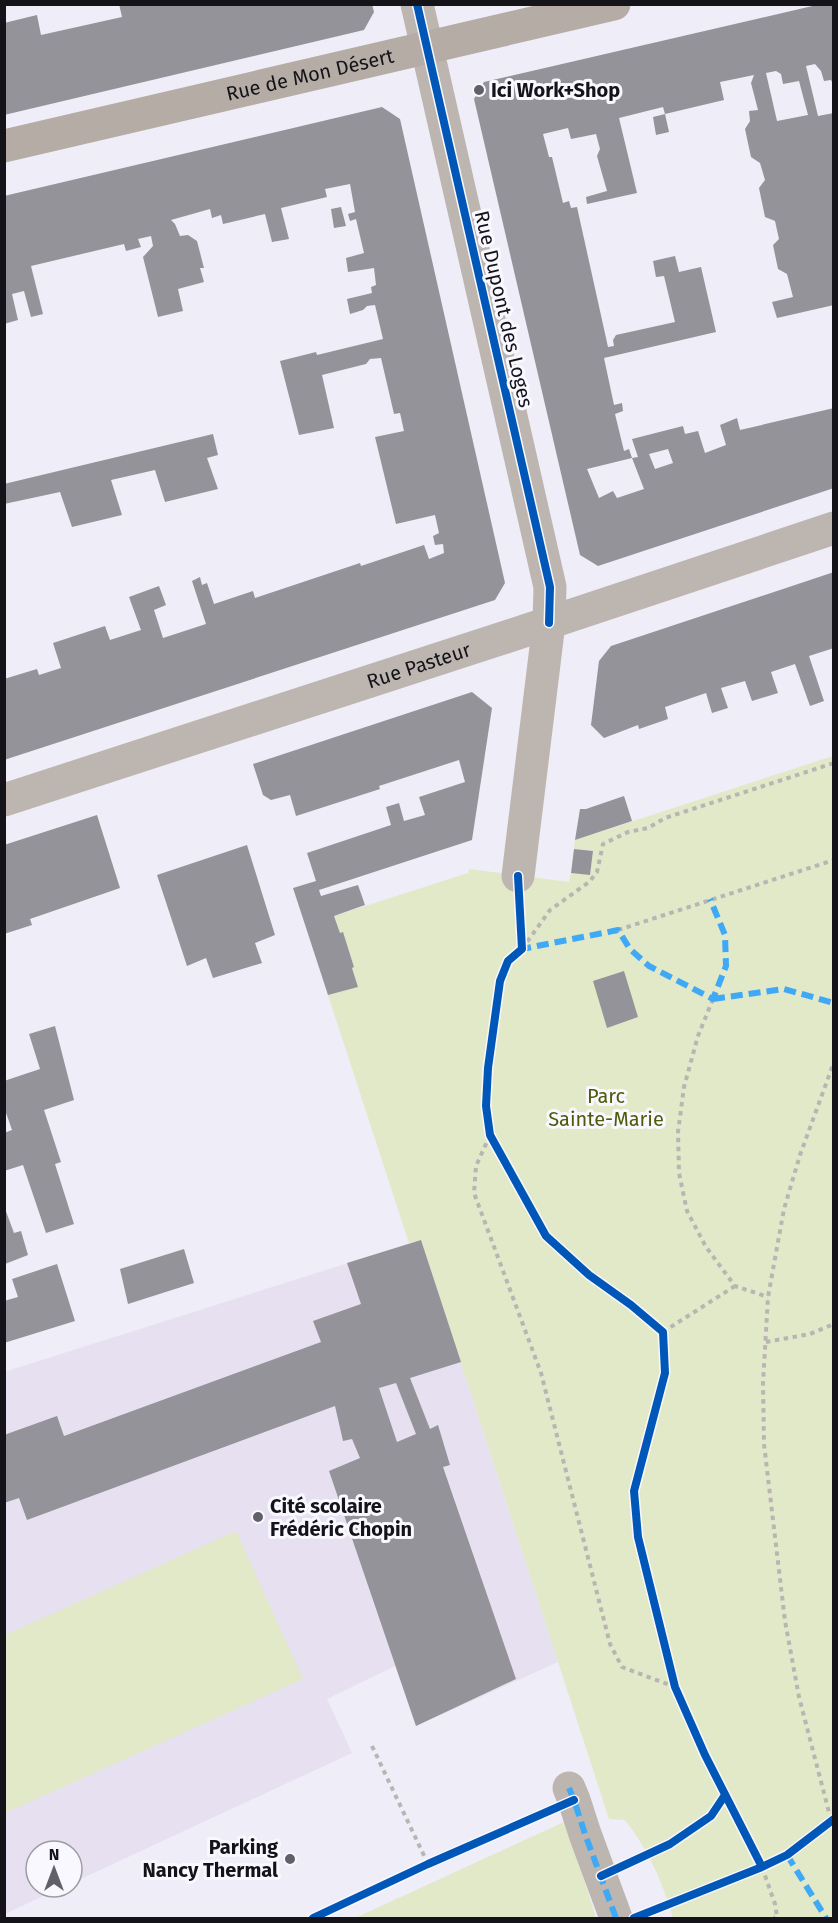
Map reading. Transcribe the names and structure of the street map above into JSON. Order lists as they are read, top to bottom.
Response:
{
  "streets": {
    "main road": ["Rue de Mon Désert"],
    "street": ["Rue Dupont des Loges", "Rue Pasteur"]
  },
  "crossings": [
    ["Rue de Mon Désert", "Rue Dupont des Loges"],
    ["Rue Dupont des Loges", "Rue Pasteur"]
  ],
  "parks": ["Parc Sainte-Marie"],
  "places": ["Ici Work+Shop", "Cité scolaire Frédéric Chopin", "Parking Nancy Thermal"],
  "north": "top"
}
